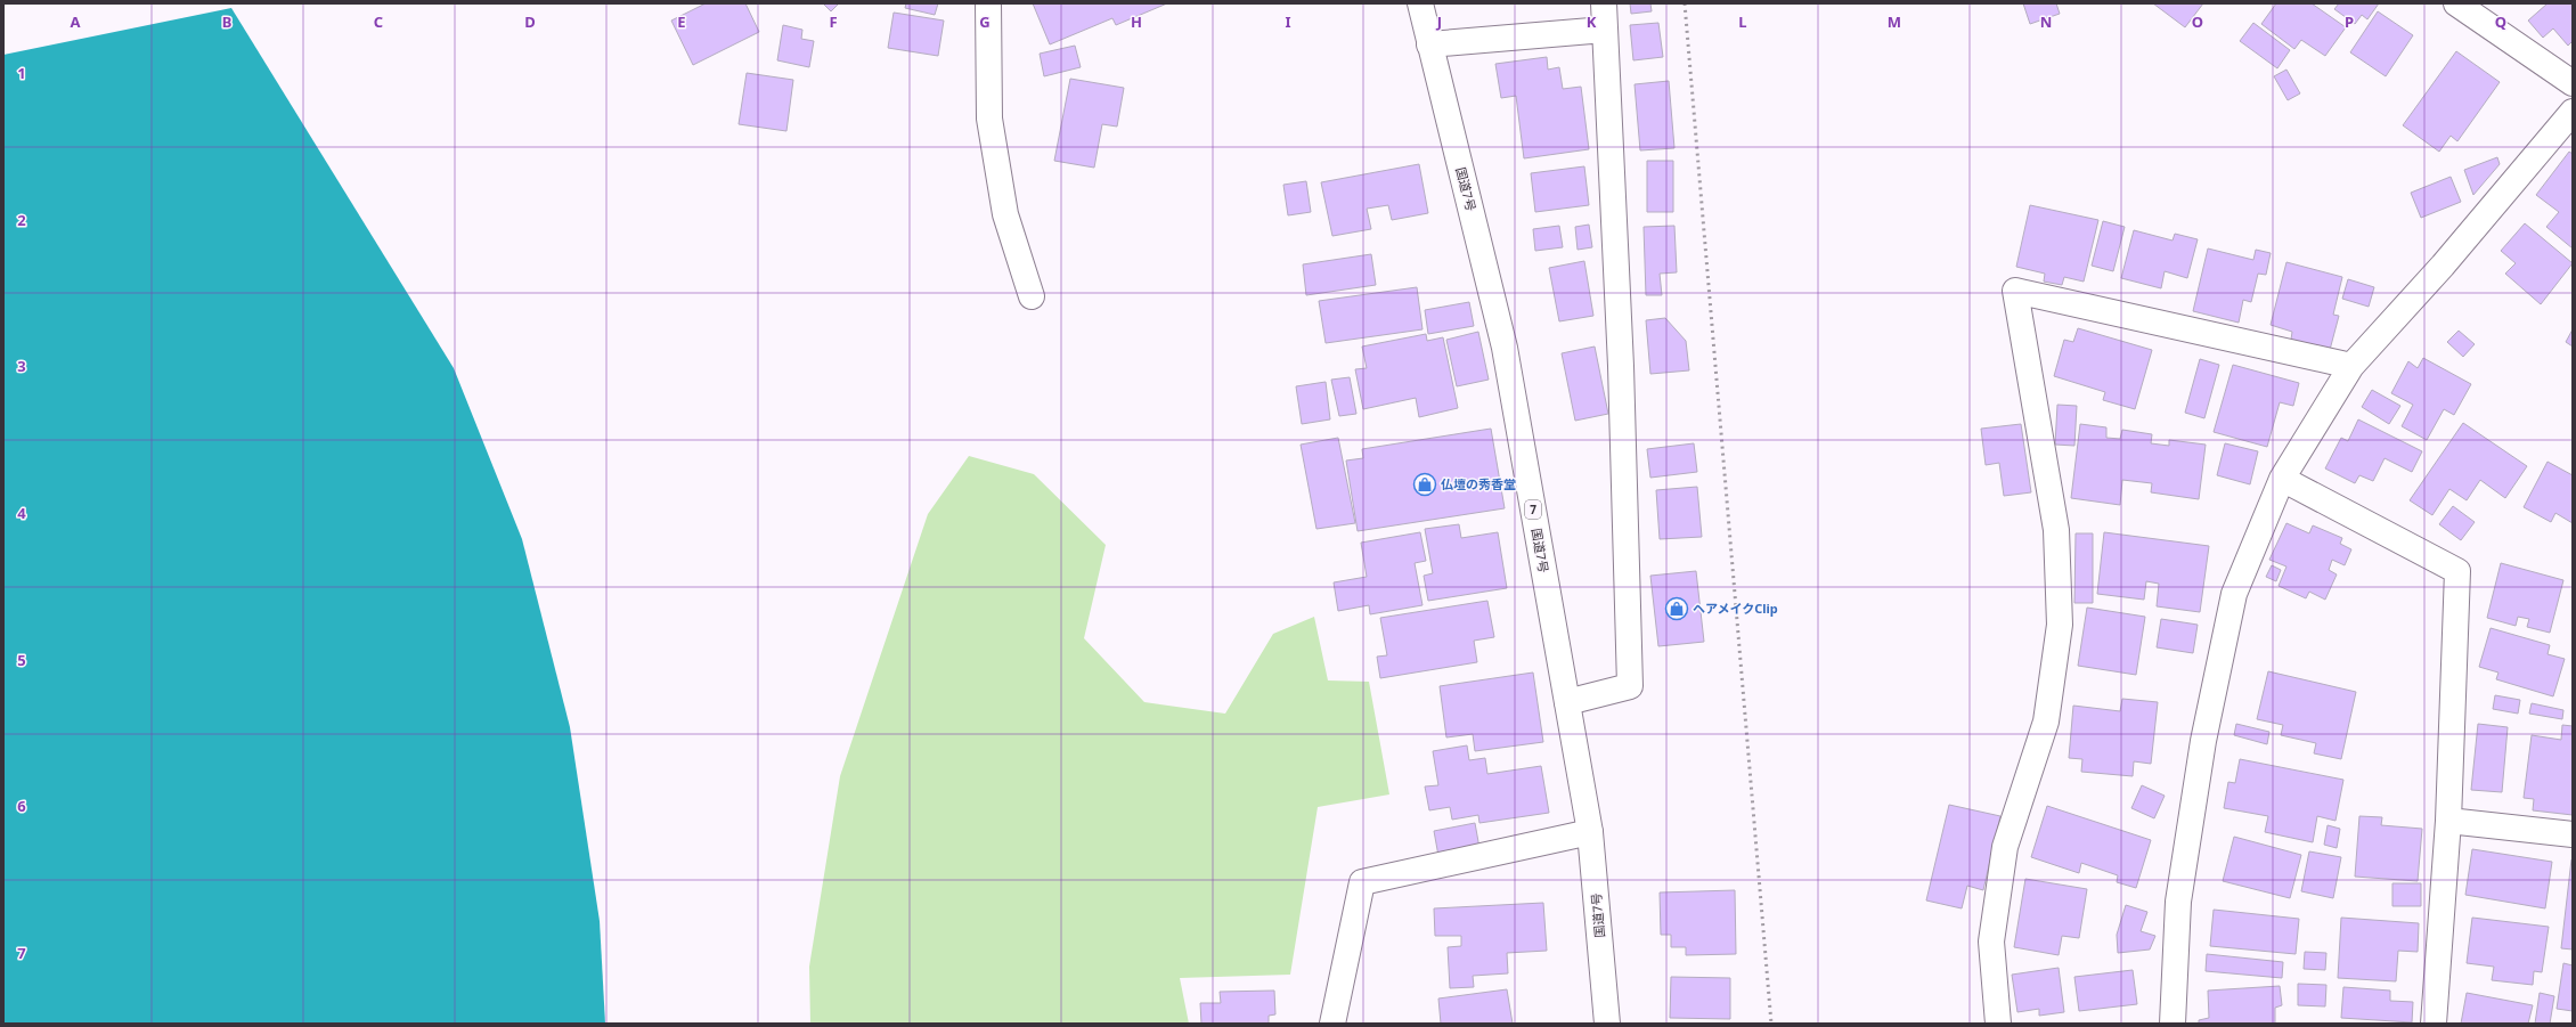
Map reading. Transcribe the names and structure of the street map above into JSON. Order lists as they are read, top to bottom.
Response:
{
  "streets": {
    "main road": ["国道7号", "7"]
  },
  "places": {
    "shop": ["仏壇の秀香堂", "ヘアメイクClip"]
  },
  "grid": {
    "columns": [
      "A",
      "B",
      "C",
      "D",
      "E",
      "F",
      "G",
      "H",
      "I",
      "J",
      "K",
      "L",
      "M",
      "N",
      "O",
      "P",
      "Q"
    ],
    "rows": [
      "1",
      "2",
      "3",
      "4",
      "5",
      "6",
      "7"
    ]
  }
}
